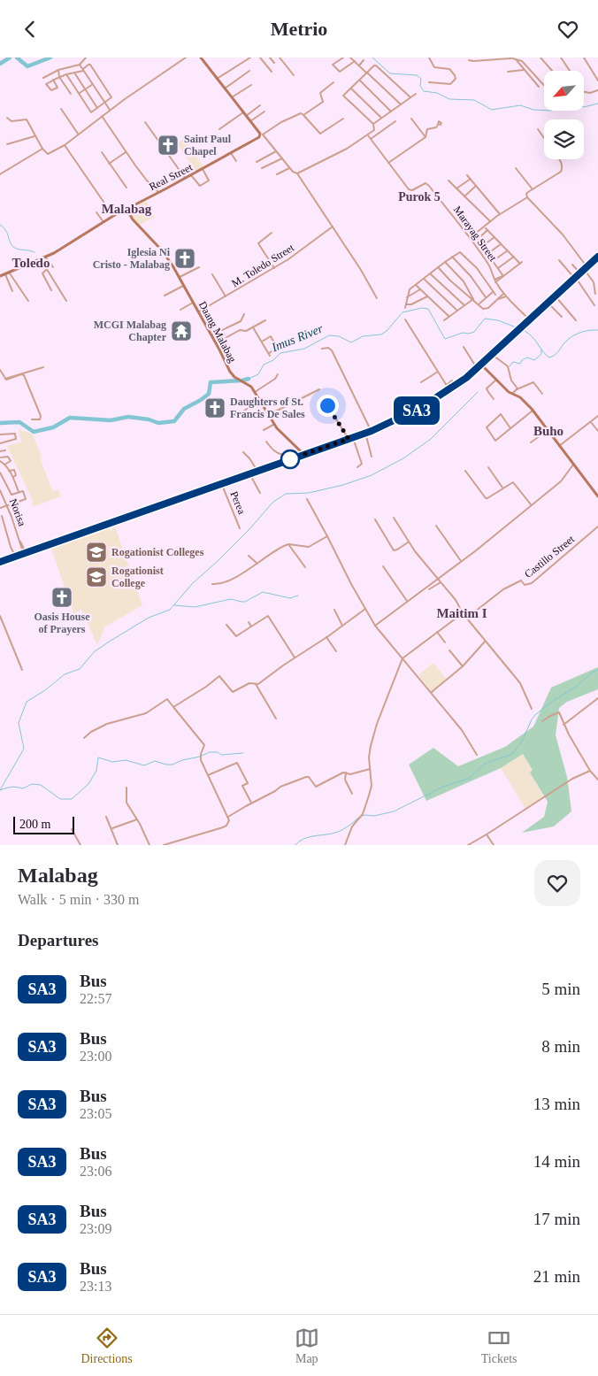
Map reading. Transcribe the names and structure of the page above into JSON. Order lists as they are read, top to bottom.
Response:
{
  "streets": {
    "street": [
      "Real Street",
      "Marayag Street",
      "M. Toledo Street",
      "Daang Malabag",
      "Perea",
      "Norisa",
      "Castillo Street"
    ]
  },
  "crossings": [
    ["Real Street", "Daang Malabag"],
    ["M. Toledo Street", "Daang Malabag"]
  ],
  "districts": [
    "Purok 5",
    "Malabag",
    "Toledo",
    "Buho",
    "Maitim I"
  ],
  "water": ["Imus River"],
  "places": {
    "church": [
      "Saint Paul Chapel",
      "Iglesia Ni Cristo - Malabag",
      "Daughters of St. Francis De Sales",
      "Oasis House of Prayers"
    ],
    "temple": ["MCGI Malabag Chapter"],
    "school or university": ["Rogationist Colleges", "Rogationist College"]
  },
  "lines": ["bus line SA3"],
  "scale_bar": "200 m",
  "north": "bottom left",
  "page": {
    "header": "Metrio",
    "on_map": "SA3",
    "scale": "200 m",
    "heading": [
      ["Malabag", "Walk · 5 min · 330 m"],
      "Departures"
    ],
    "list": [
      {
        "mark": "SA3",
        "name": "Bus",
        "note": "22:57",
        "value": "5 min"
      },
      {
        "mark": "SA3",
        "name": "Bus",
        "note": "23:00",
        "value": "8 min"
      },
      {
        "mark": "SA3",
        "name": "Bus",
        "note": "23:05",
        "value": "13 min"
      },
      {
        "mark": "SA3",
        "name": "Bus",
        "note": "23:06",
        "value": "14 min"
      },
      {
        "mark": "SA3",
        "name": "Bus",
        "note": "23:09",
        "value": "17 min"
      },
      {
        "mark": "SA3",
        "name": "Bus",
        "note": "23:13",
        "value": "21 min"
      }
    ],
    "tabs": ["Directions", "Map", "Tickets"]
  }
}
